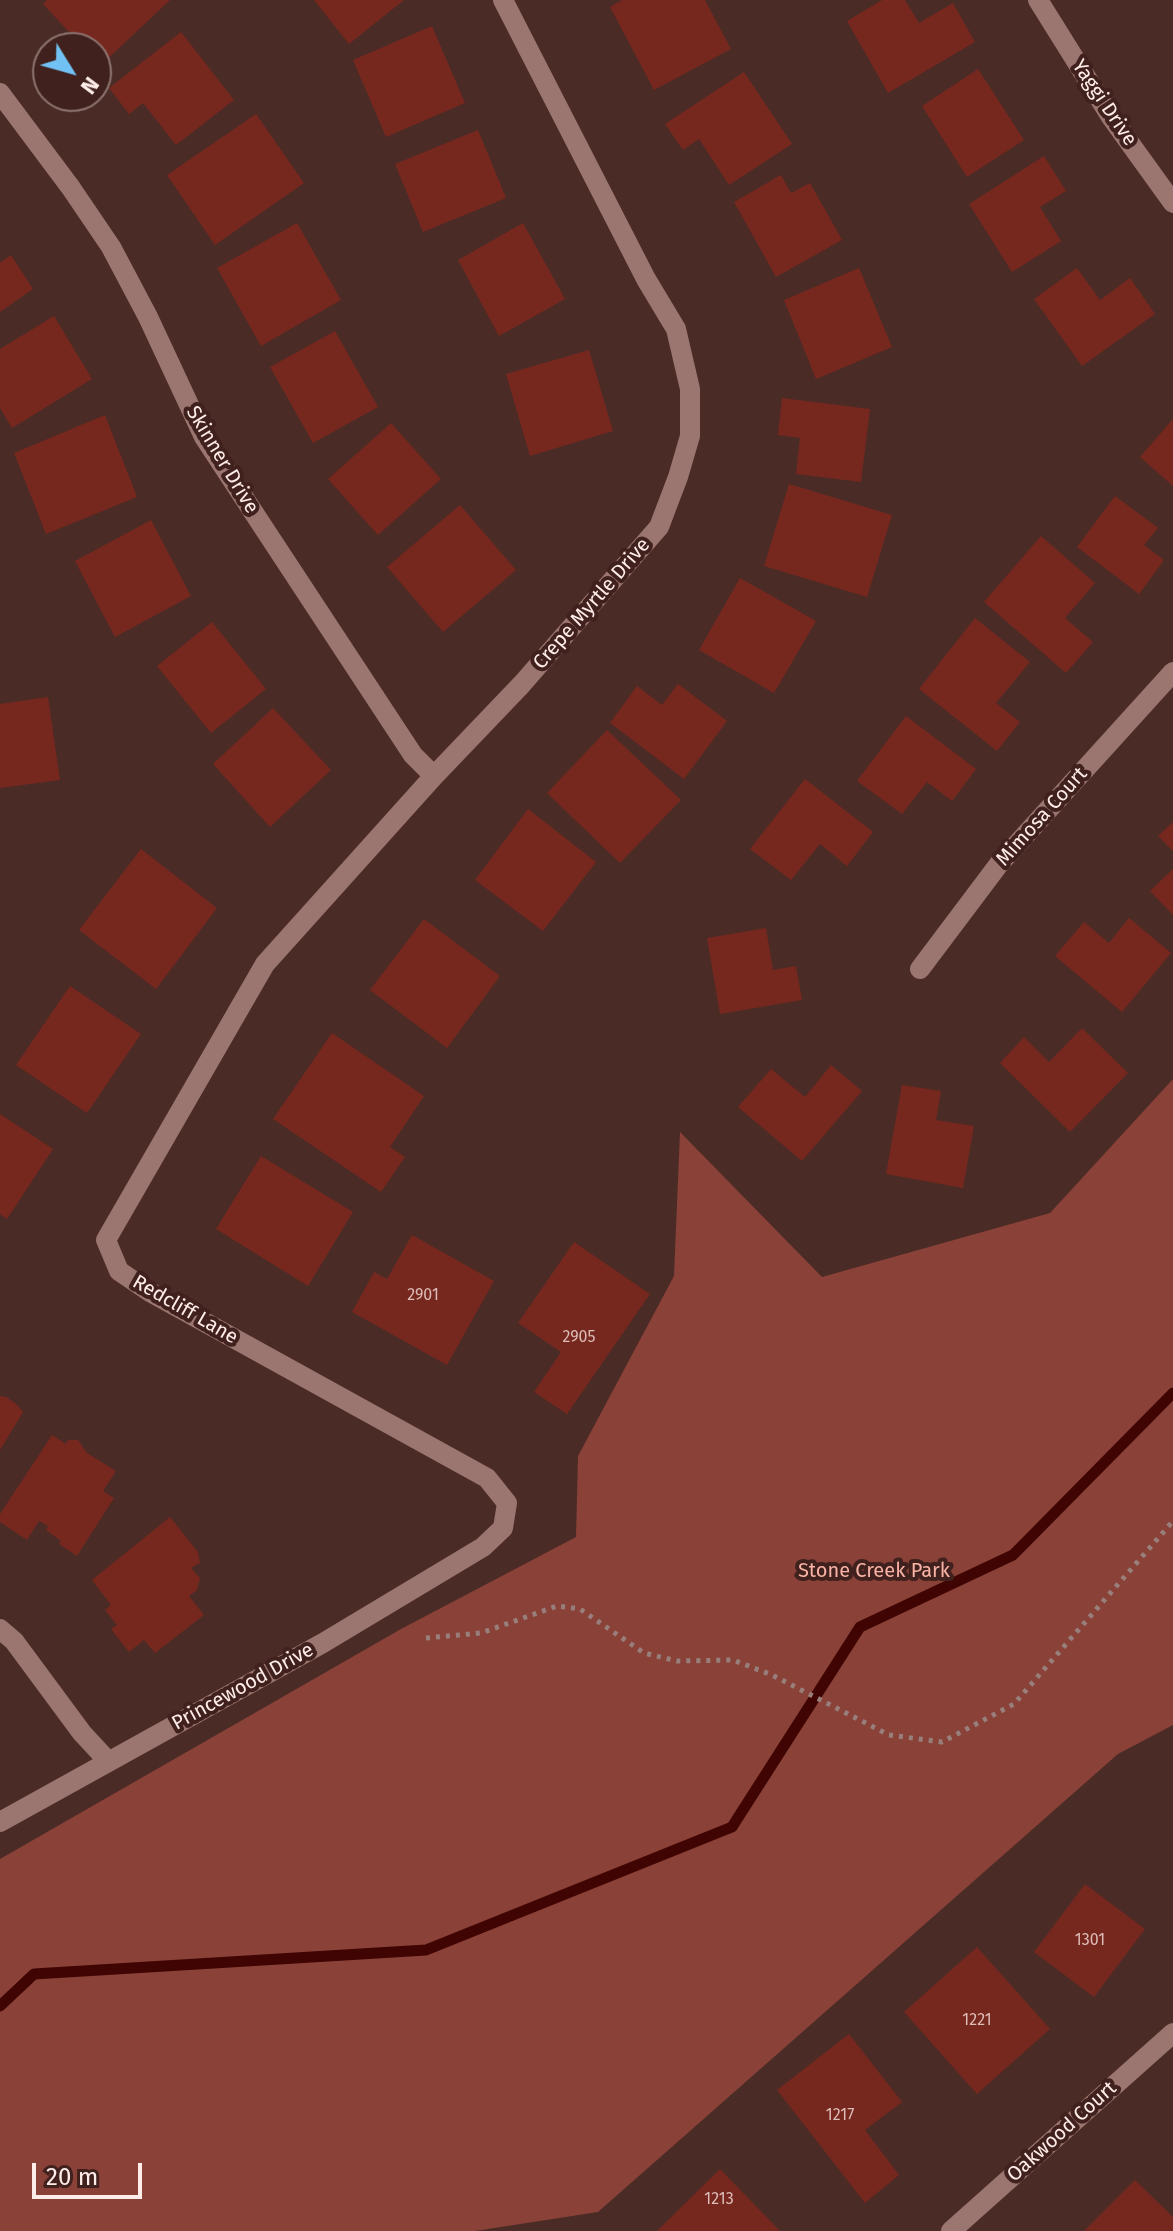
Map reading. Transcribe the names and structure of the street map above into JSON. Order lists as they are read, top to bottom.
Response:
{
  "streets": {
    "street": [
      "Yaggi Drive",
      "Skinner Drive",
      "Crepe Myrtle Drive",
      "Mimosa Court",
      "Redcliff Lane",
      "Princewood Drive",
      "Oakwood Court"
    ]
  },
  "crossings": [
    ["Skinner Drive", "Crepe Myrtle Drive"],
    ["Crepe Myrtle Drive", "Redcliff Lane"],
    ["Redcliff Lane", "Princewood Drive"]
  ],
  "parks": ["Stone Creek Park"],
  "house_numbers": [
    "2901",
    "2905",
    "1301",
    "1221",
    "1217",
    "1213"
  ],
  "scale_bar": "20 m",
  "north": "bottom right"
}
